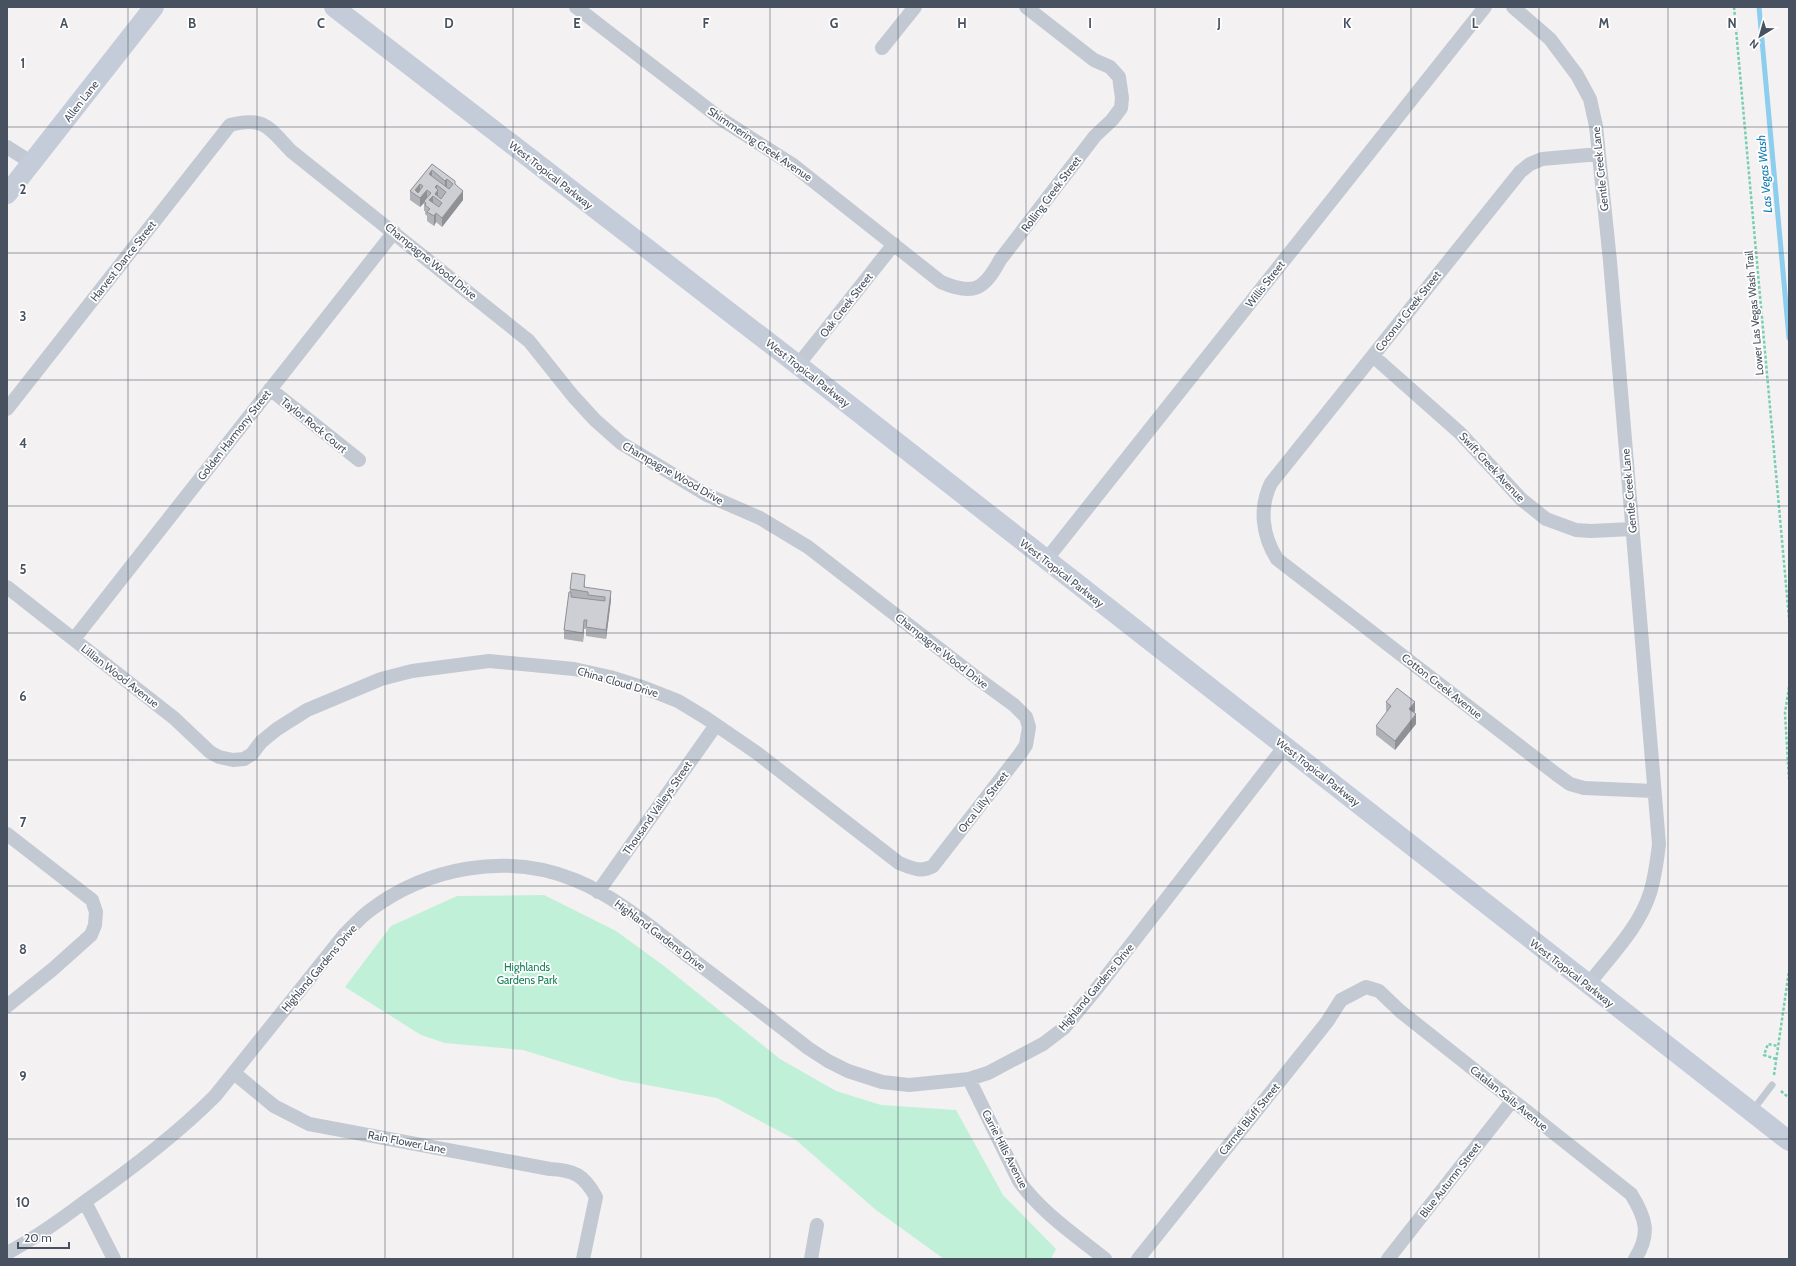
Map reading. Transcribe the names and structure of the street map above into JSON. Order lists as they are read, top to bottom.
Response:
{
  "streets": {
    "main road": ["Allen Lane", "West Tropical Parkway"],
    "street": [
      "Shimmering Creek Avenue",
      "Gentle Creek Lane",
      "Rolling Creek Street",
      "Harvest Dance Street",
      "Champagne Wood Drive",
      "Willis Street",
      "Oak Creek Street",
      "Coconut Creek Street",
      "Taylor Rock Court",
      "Golden Harmony Street",
      "Swift Creek Avenue",
      "Lillian Wood Avenue",
      "China Cloud Drive",
      "Cotton Creek Avenue",
      "Orca Lilly Street",
      "Thousand Valleys Street",
      "Highland Gardens Drive",
      "Catalan Sails Avenue",
      "Carmel Bluff Street",
      "Rain Flower Lane",
      "Carrie Hills Avenue",
      "Blue Autumn Street"
    ],
    "path": ["Lower Las Vegas Wash Trail"]
  },
  "crossings": [
    ["Shimmering Creek Avenue", "Rolling Creek Street"],
    ["Shimmering Creek Avenue", "Oak Creek Street"],
    ["Gentle Creek Lane", "West Tropical Parkway"],
    ["Gentle Creek Lane", "Coconut Creek Street"],
    ["Gentle Creek Lane", "Swift Creek Avenue"],
    ["Gentle Creek Lane", "Cotton Creek Avenue"],
    ["West Tropical Parkway", "Willis Street"],
    ["West Tropical Parkway", "Oak Creek Street"],
    ["West Tropical Parkway", "Highland Gardens Drive"],
    ["Harvest Dance Street", "Champagne Wood Drive"],
    ["Champagne Wood Drive", "Golden Harmony Street"],
    ["Champagne Wood Drive", "Orca Lilly Street"],
    ["Coconut Creek Street", "Swift Creek Avenue"],
    ["Coconut Creek Street", "Cotton Creek Avenue"],
    ["Taylor Rock Court", "Golden Harmony Street"],
    ["Golden Harmony Street", "Lillian Wood Avenue"],
    ["Lillian Wood Avenue", "China Cloud Drive"],
    ["China Cloud Drive", "Orca Lilly Street"],
    ["China Cloud Drive", "Thousand Valleys Street"],
    ["Thousand Valleys Street", "Highland Gardens Drive"],
    ["Highland Gardens Drive", "Rain Flower Lane"],
    ["Highland Gardens Drive", "Carrie Hills Avenue"],
    ["Catalan Sails Avenue", "Carmel Bluff Street"],
    ["Catalan Sails Avenue", "Blue Autumn Street"]
  ],
  "water": ["Las Vegas Wash"],
  "parks": ["Highlands Gardens Park"],
  "scale_bar": "20 m",
  "north": "bottom left",
  "grid": {
    "columns": [
      "A",
      "B",
      "C",
      "D",
      "E",
      "F",
      "G",
      "H",
      "I",
      "J",
      "K",
      "L",
      "M",
      "N"
    ],
    "rows": [
      "1",
      "2",
      "3",
      "4",
      "5",
      "6",
      "7",
      "8",
      "9",
      "10"
    ]
  }
}
